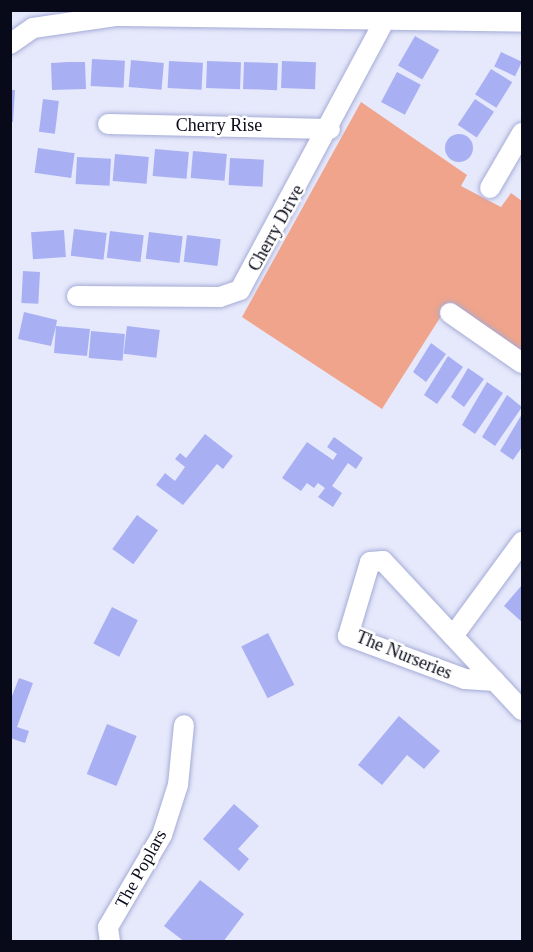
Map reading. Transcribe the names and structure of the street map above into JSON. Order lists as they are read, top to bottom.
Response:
{
  "streets": {
    "street": [
      "Cherry Rise",
      "Cherry Drive",
      "The Nurseries",
      "The Poplars"
    ]
  },
  "crossings": [
    ["Cherry Rise", "Cherry Drive"]
  ]
}
